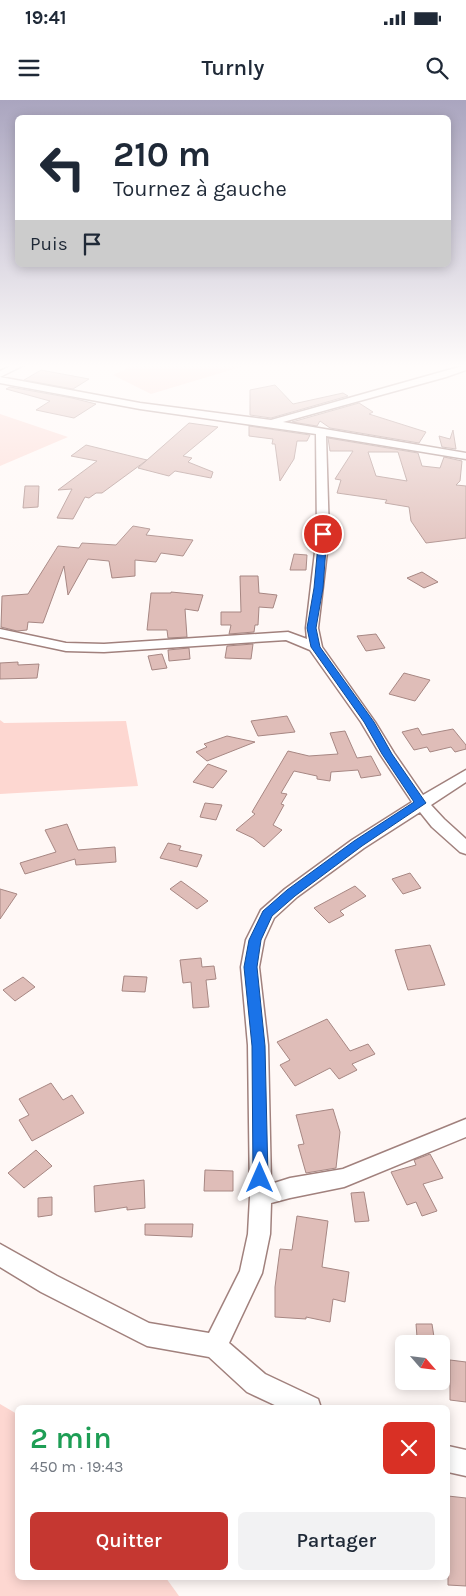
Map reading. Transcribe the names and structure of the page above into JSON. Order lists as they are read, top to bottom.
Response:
{
  "north": "bottom right",
  "page": {
    "status": "19:41",
    "header": "Turnly",
    "turn": ["210 m", "Tournez à gauche"],
    "then": "Puis",
    "heading": ["2 min", "450 m · 19:43"],
    "buttons": ["Quitter", "Partager"]
  }
}
